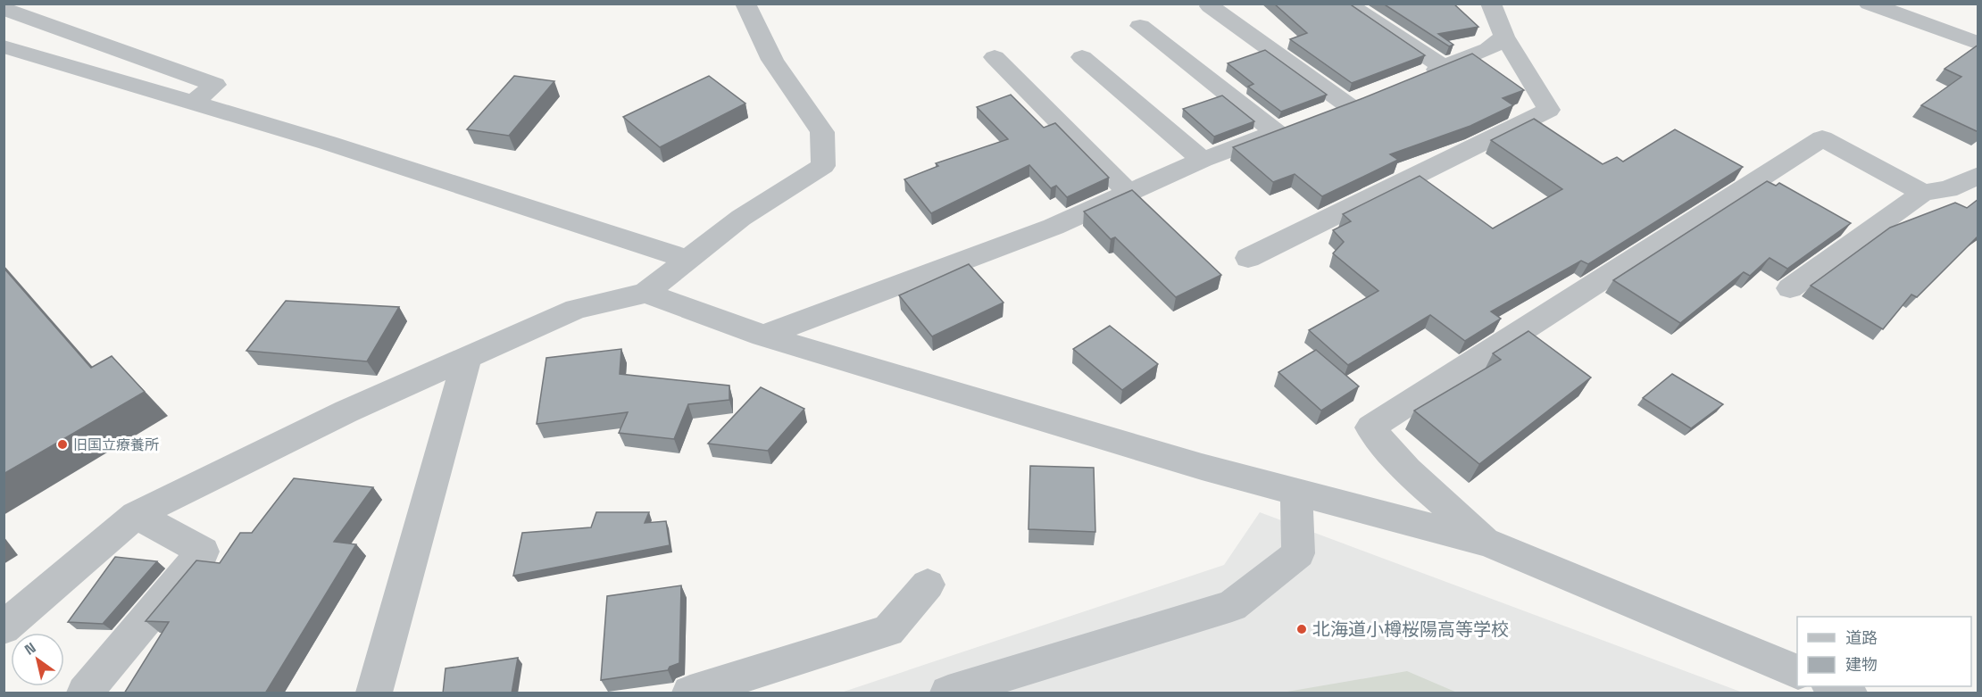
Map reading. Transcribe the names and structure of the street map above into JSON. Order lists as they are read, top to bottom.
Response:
{
  "places": ["旧国立療養所", "北海道小樽桜陽高等学校"],
  "legend": ["道路", "建物"],
  "north": "top left"
}
